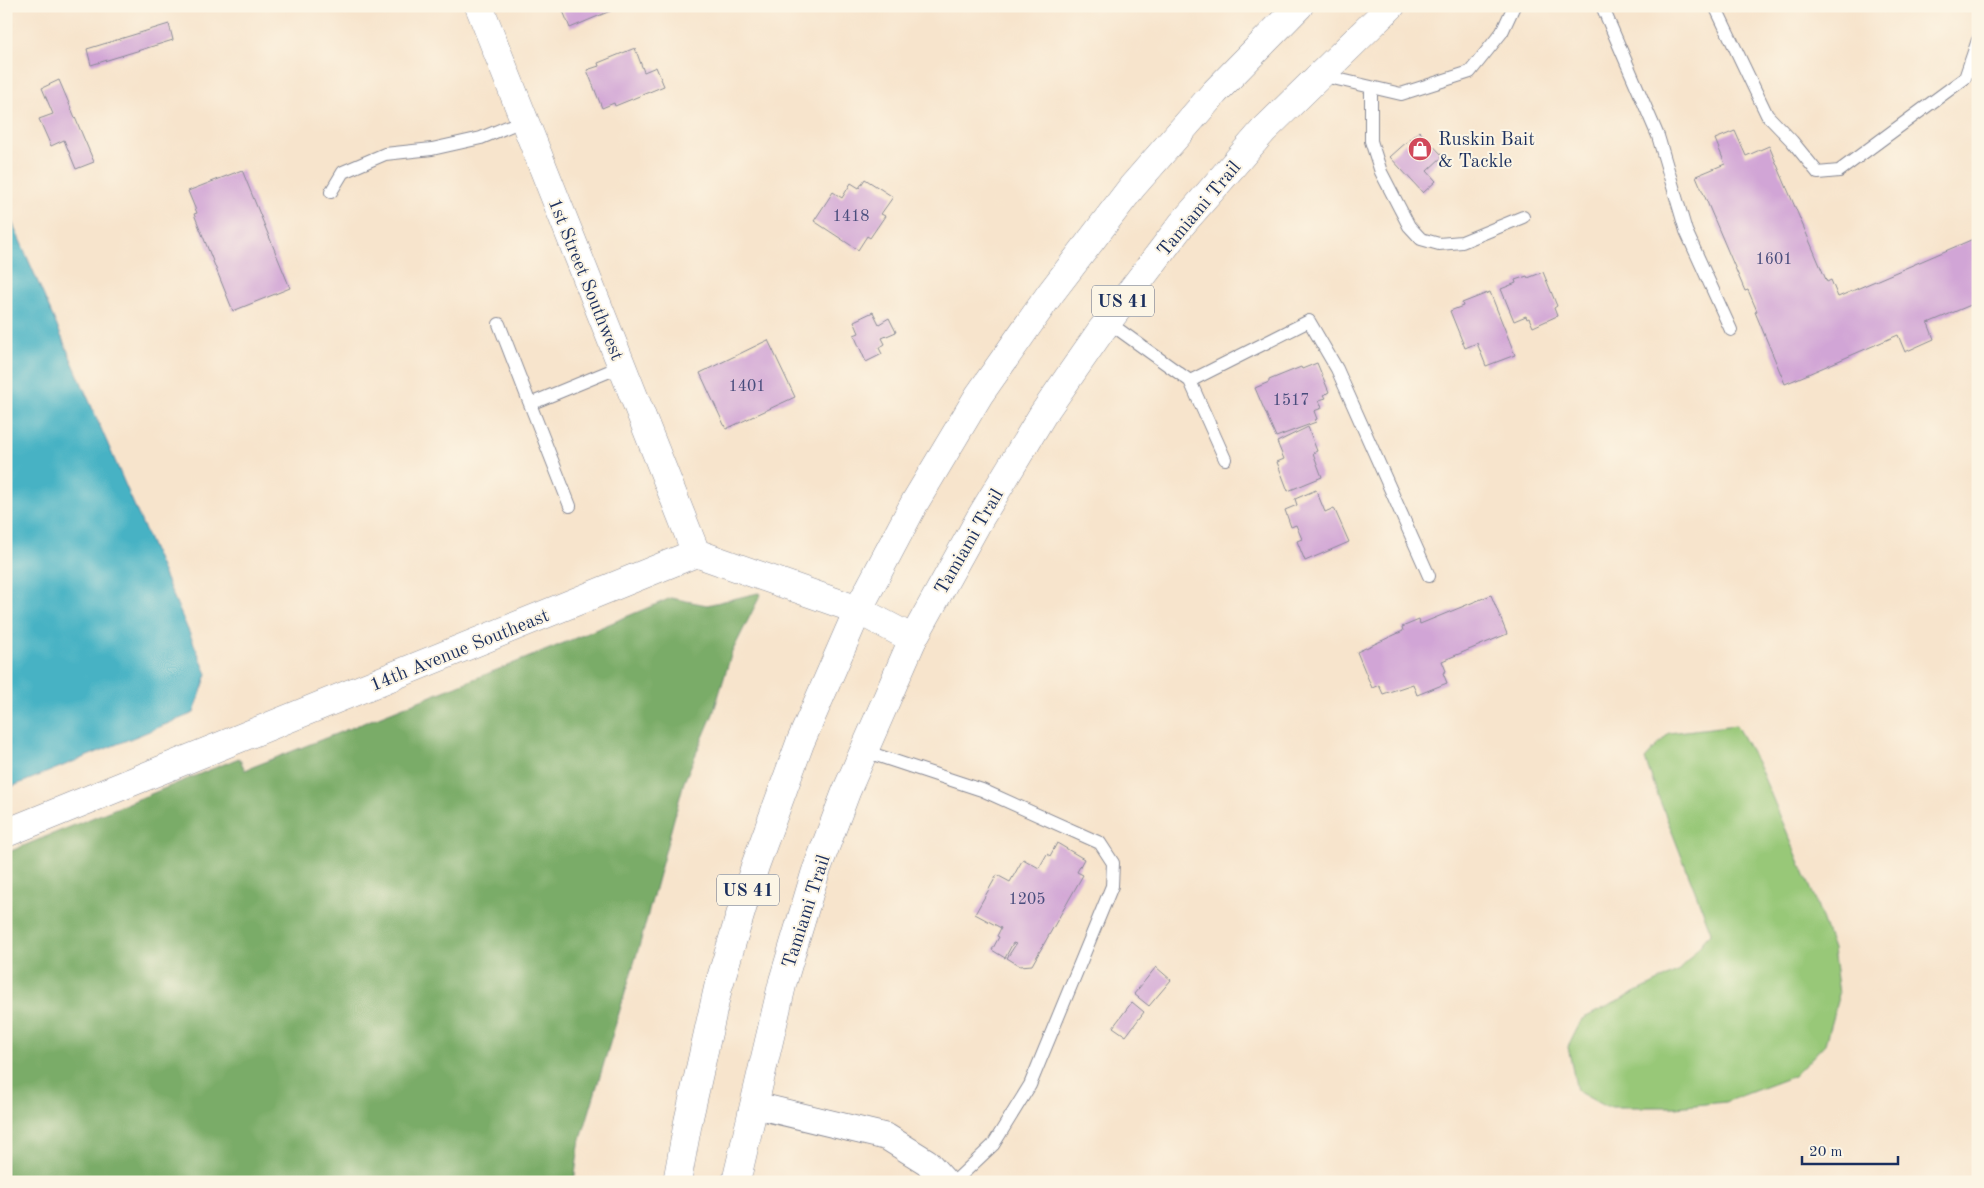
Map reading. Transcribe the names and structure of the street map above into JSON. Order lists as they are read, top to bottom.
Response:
{
  "streets": {
    "main road": [
      "Tamiami Trail",
      "1st Street Southwest",
      "US 41",
      "14th Avenue Southeast"
    ]
  },
  "crossings": [
    ["1st Street Southwest", "14th Avenue Southeast"]
  ],
  "places": {
    "shop": ["Ruskin Bait & Tackle"]
  },
  "house_numbers": [
    "1418",
    "1601",
    "1401",
    "1517",
    "1205"
  ],
  "scale_bar": "20 m"
}
